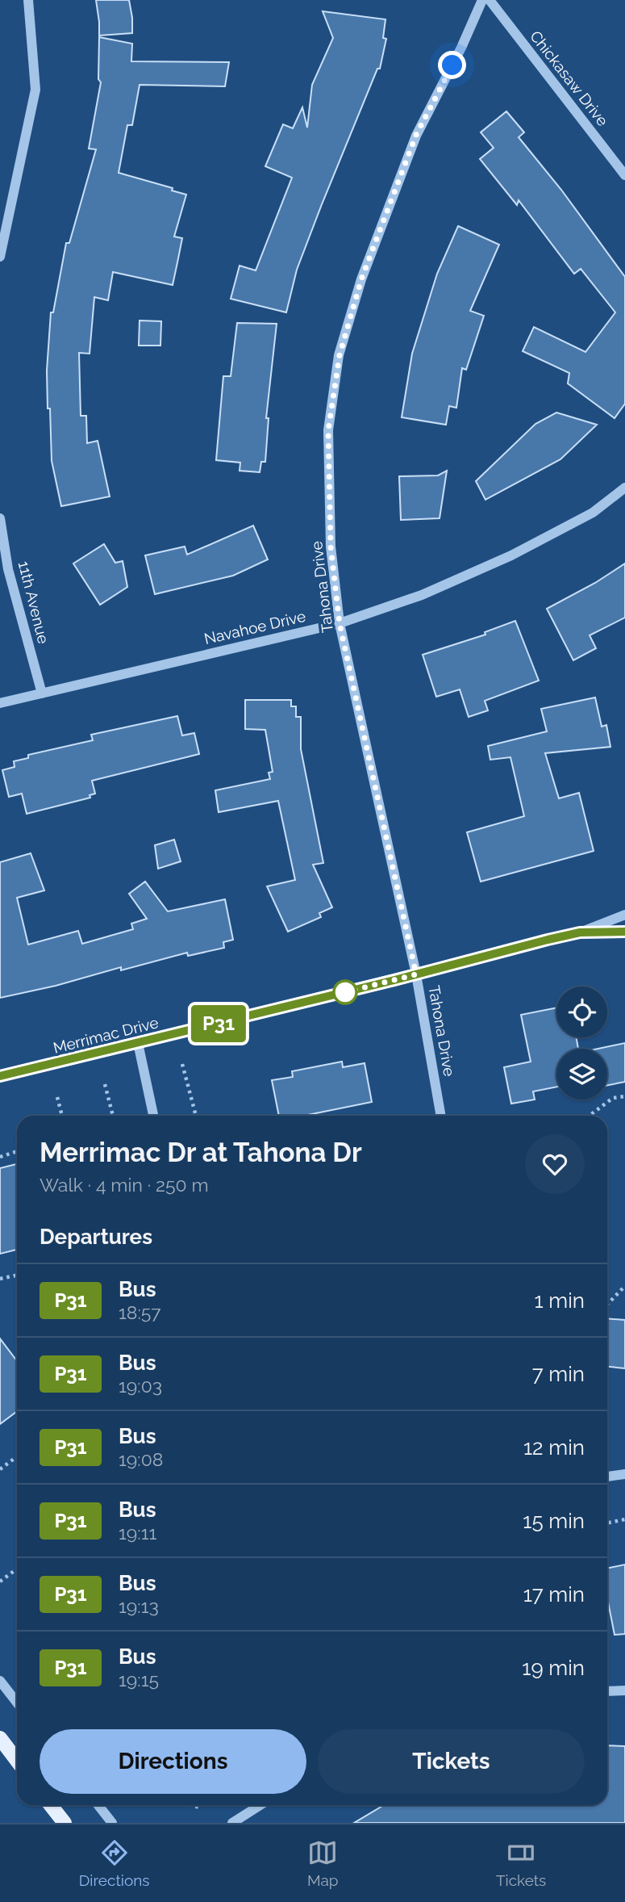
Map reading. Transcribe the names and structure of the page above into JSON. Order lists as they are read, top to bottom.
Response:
{
  "streets": {
    "street": [
      "Chickasaw Drive",
      "Tahona Drive",
      "11th Avenue",
      "Navahoe Drive",
      "Merrimac Drive"
    ]
  },
  "crossings": [
    ["Tahona Drive", "Navahoe Drive"],
    ["Tahona Drive", "Merrimac Drive"],
    ["11th Avenue", "Navahoe Drive"]
  ],
  "lines": ["bus line P31"],
  "page": {
    "on_map": "P31",
    "heading": [
      ["Merrimac Dr at Tahona Dr", "Walk · 4 min · 250 m"],
      "Departures"
    ],
    "list": [
      {
        "mark": "P31",
        "name": "Bus",
        "note": "18:57",
        "value": "1 min"
      },
      {
        "mark": "P31",
        "name": "Bus",
        "note": "19:03",
        "value": "7 min"
      },
      {
        "mark": "P31",
        "name": "Bus",
        "note": "19:08",
        "value": "12 min"
      },
      {
        "mark": "P31",
        "name": "Bus",
        "note": "19:11",
        "value": "15 min"
      },
      {
        "mark": "P31",
        "name": "Bus",
        "note": "19:13",
        "value": "17 min"
      },
      {
        "mark": "P31",
        "name": "Bus",
        "note": "19:15",
        "value": "19 min"
      }
    ],
    "buttons": ["Directions", "Tickets"],
    "tabs": ["Directions", "Map", "Tickets"]
  }
}
